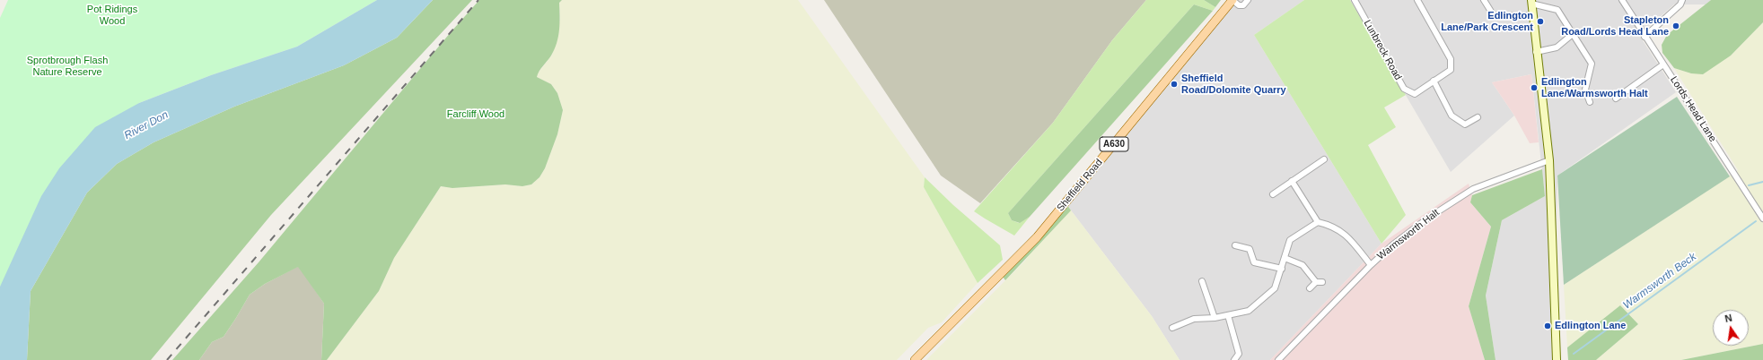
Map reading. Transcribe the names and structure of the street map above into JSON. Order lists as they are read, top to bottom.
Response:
{
  "streets": {
    "main road": ["A630", "Sheffield Road"],
    "street": ["Lunbreck Road", "Lords Head Lane", "Warmsworth Halt"]
  },
  "water": ["River Don", "Warmsworth Beck"],
  "parks": ["Pot Ridings Wood", "Sprotbrough Flash Nature Reserve", "Farcliff Wood"],
  "places": [
    "Edlington Lane/Park Crescent",
    "Stapleton Road/Lords Head Lane",
    "Sheffield Road/Dolomite Quarry",
    "Edlington Lane/Warmsworth Halt",
    "Edlington Lane"
  ],
  "north": "top"
}
